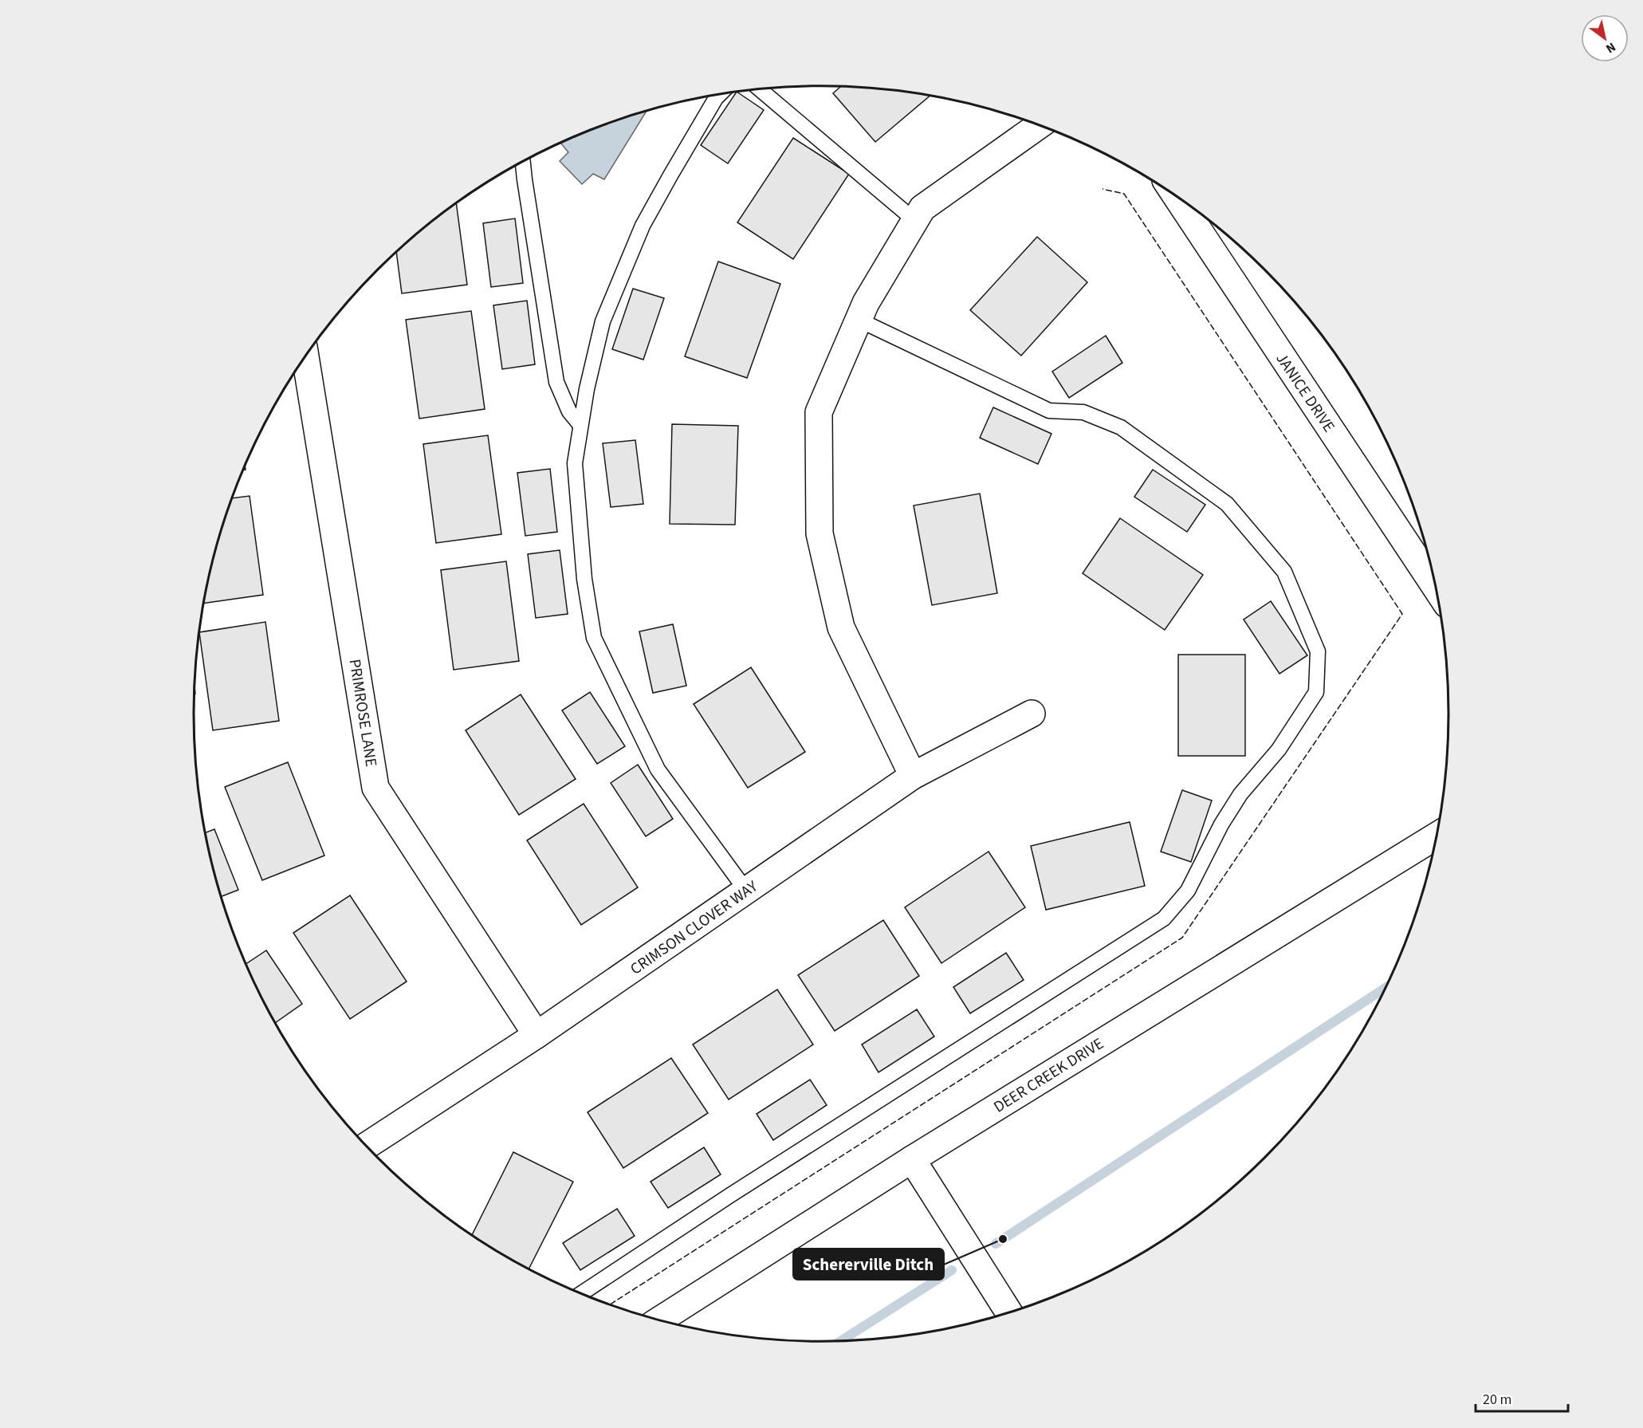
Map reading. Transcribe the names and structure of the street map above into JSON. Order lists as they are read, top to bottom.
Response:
{
  "streets": {
    "street": [
      "JANICE DRIVE",
      "PRIMROSE LANE",
      "CRIMSON CLOVER WAY",
      "DEER CREEK DRIVE"
    ]
  },
  "crossings": [
    ["PRIMROSE LANE", "CRIMSON CLOVER WAY"]
  ],
  "places": ["Schererville Ditch"],
  "scale_bar": "20 m",
  "north": "bottom right"
}
